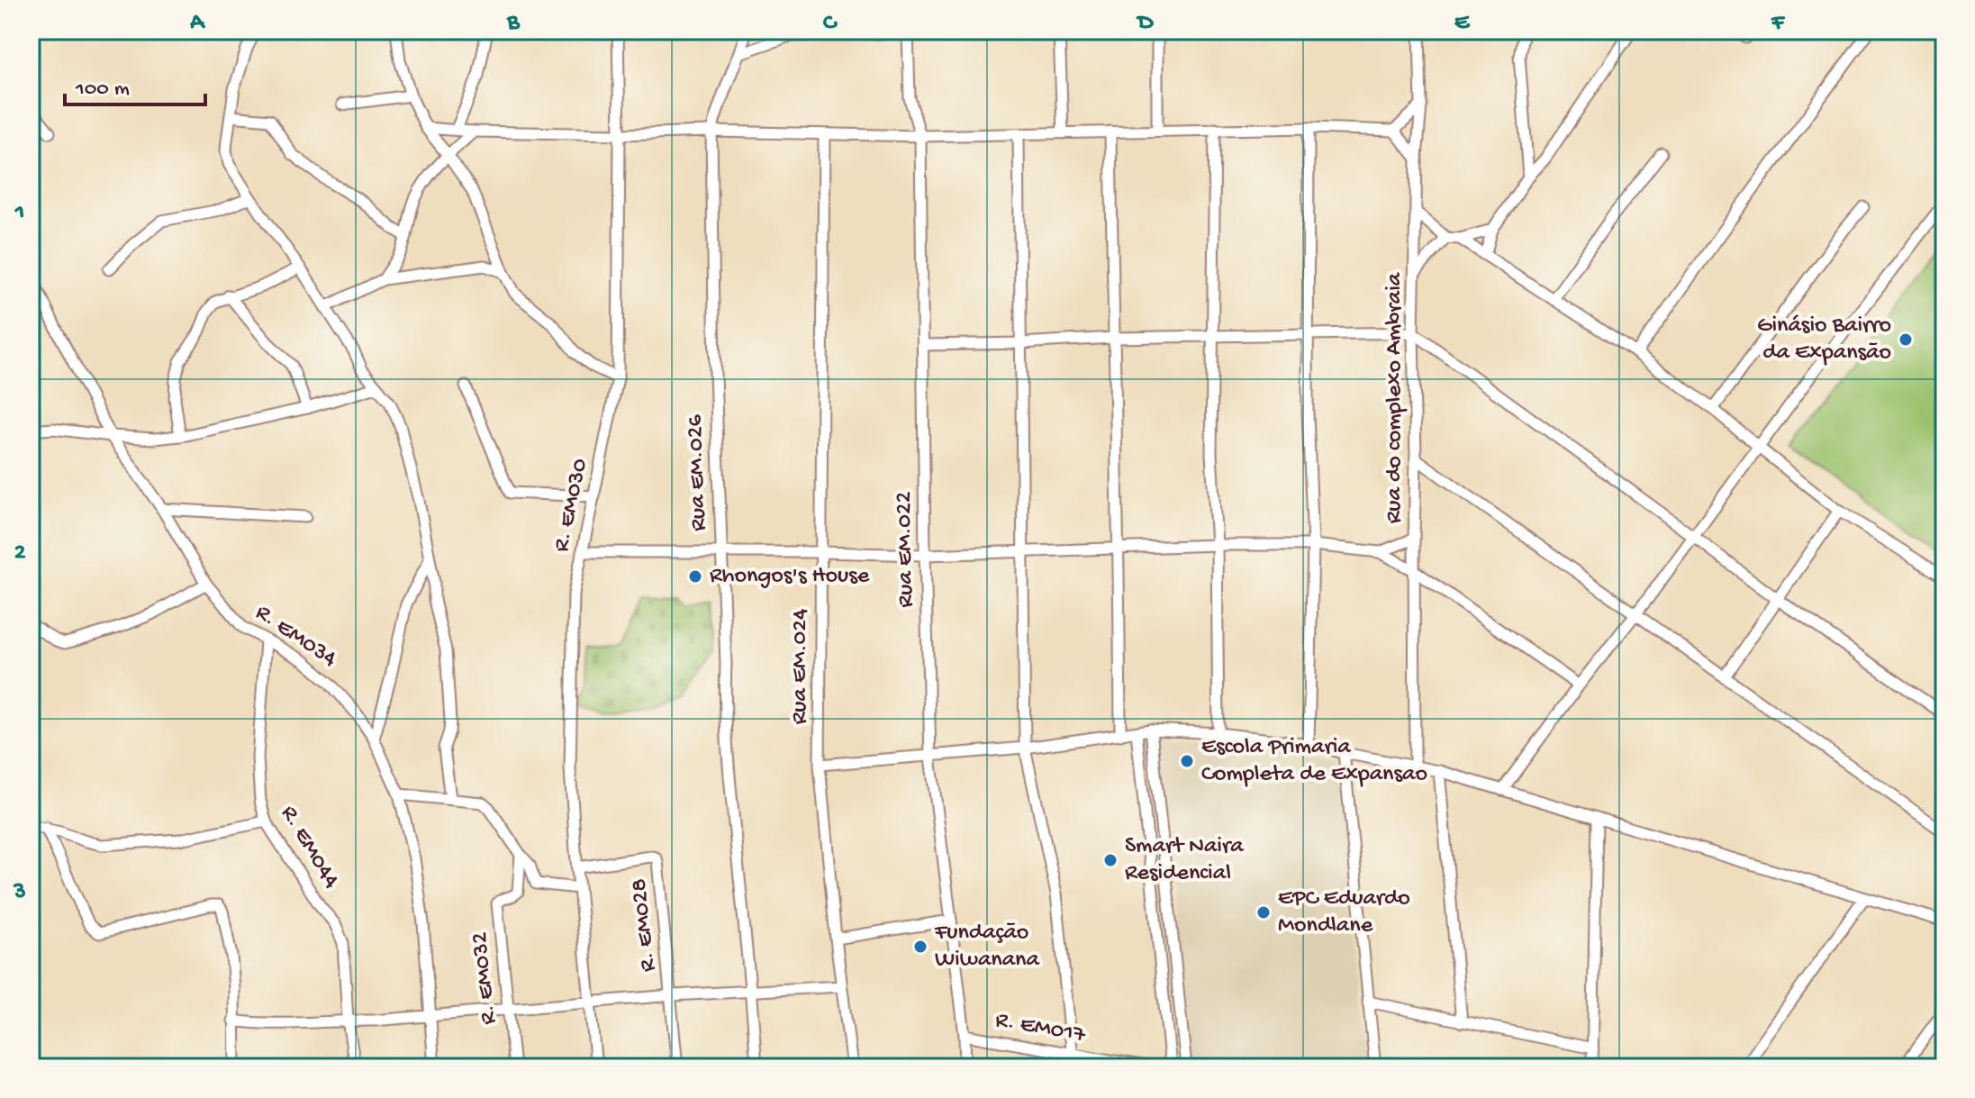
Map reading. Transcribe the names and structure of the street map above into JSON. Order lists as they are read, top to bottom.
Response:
{
  "streets": {
    "street": [
      "Rua do complexo Ambraia",
      "Rua EM.026",
      "R. EM030",
      "Rua EM.022",
      "R. EM034",
      "Rua EM.024",
      "R. EM044",
      "R. EM028",
      "R. EM032",
      "R. EM017"
    ]
  },
  "crossings": [
    ["R. EM030", "R. EM028"],
    ["Rua EM.022", "R. EM017"],
    ["R. EM034", "R. EM044"]
  ],
  "places": [
    "Ginásio Bairro da Expansão",
    "Rhongos's House",
    "Escola Primaria Completa de Expansao",
    "Smart Naira Residencial",
    "EPC Eduardo Mondlane",
    "Fundação Wiwanana"
  ],
  "scale_bar": "100 m",
  "grid": {
    "columns": [
      "A",
      "B",
      "C",
      "D",
      "E",
      "F"
    ],
    "rows": ["1", "2", "3"]
  }
}
